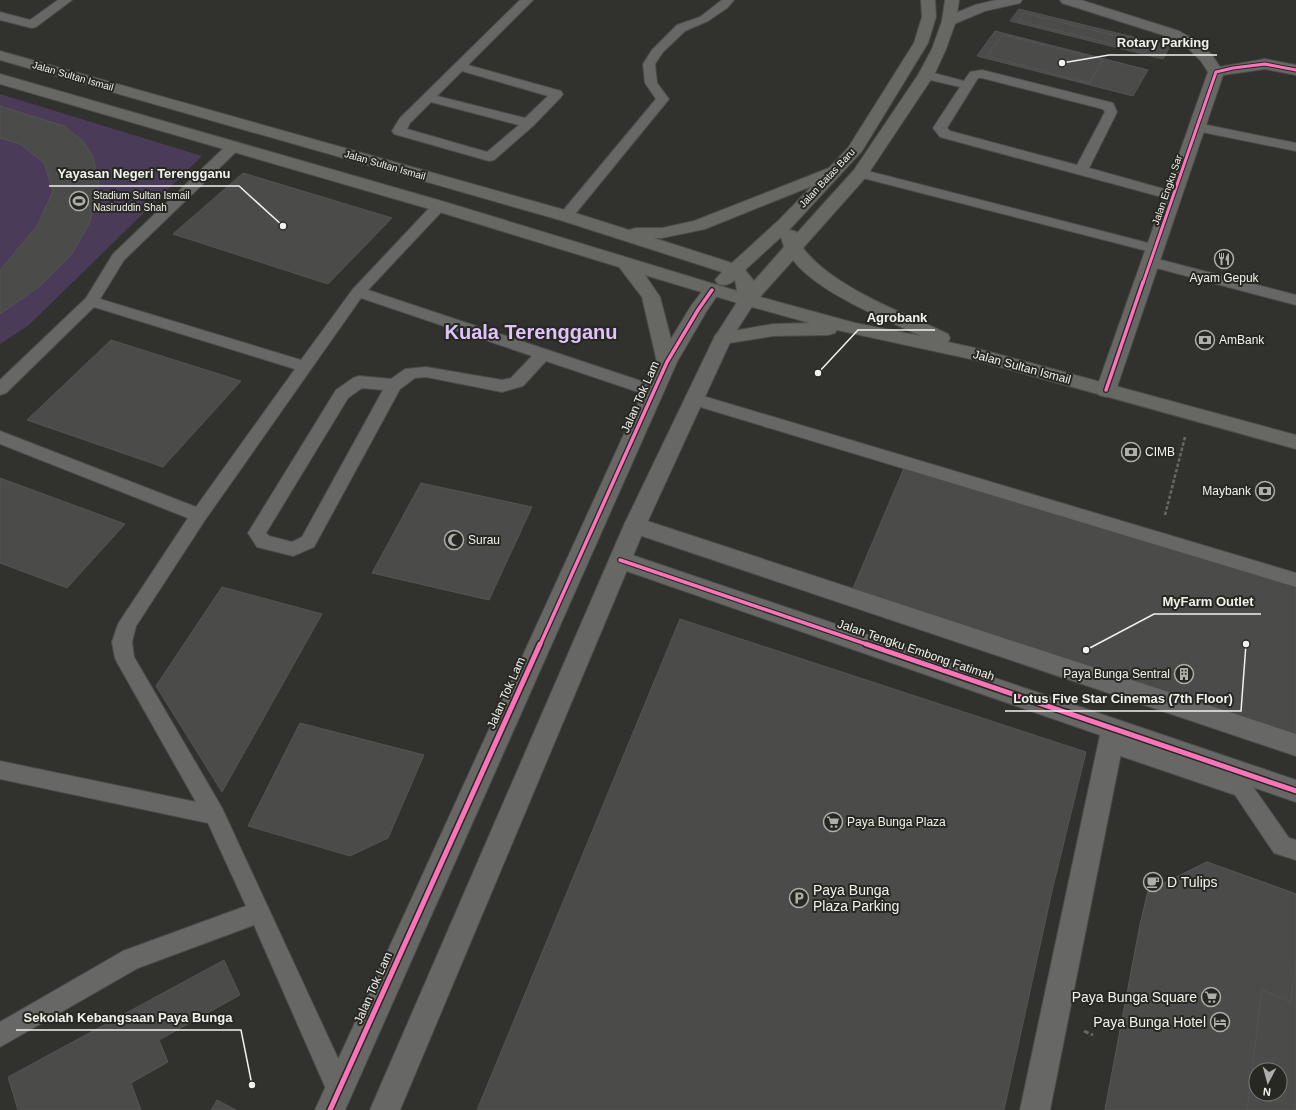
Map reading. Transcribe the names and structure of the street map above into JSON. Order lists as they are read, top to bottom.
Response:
{
  "streets": {
    "main road": ["Jalan Sultan Ismail", "Jalan Batas Baru"],
    "street": ["Jalan Engku Sar", "Jalan Tok Lam", "Jalan Tengku Embong Fatimah"]
  },
  "crossings": [
    ["Jalan Sultan Ismail", "Jalan Batas Baru"],
    ["Jalan Sultan Ismail", "Jalan Engku Sar"],
    ["Jalan Sultan Ismail", "Jalan Tok Lam"],
    ["Jalan Batas Baru", "Jalan Tok Lam"]
  ],
  "districts": ["Kuala Terengganu"],
  "places": {
    "other": [
      "Rotary Parking",
      "Yayasan Negeri Terengganu",
      "Agrobank",
      "Lotus Five Star Cinemas (7th Floor)",
      "MyFarm Outlet",
      "Sekolah Kebangsaan Paya Bunga"
    ],
    "sports": ["Stadium Sultan Ismail Nasiruddin Shah"],
    "restaurant": ["Ayam Gepuk"],
    "bank": ["AmBank", "CIMB", "Maybank"],
    "mosque": ["Surau"],
    "building": ["Paya Bunga Sentral"],
    "supermarket": ["Paya Bunga Plaza", "Paya Bunga Square"],
    "cafe": ["D Tulips"],
    "parking": ["Paya Bunga Plaza Parking"],
    "hotel": ["Paya Bunga Hotel"]
  },
  "north": "bottom"
}
